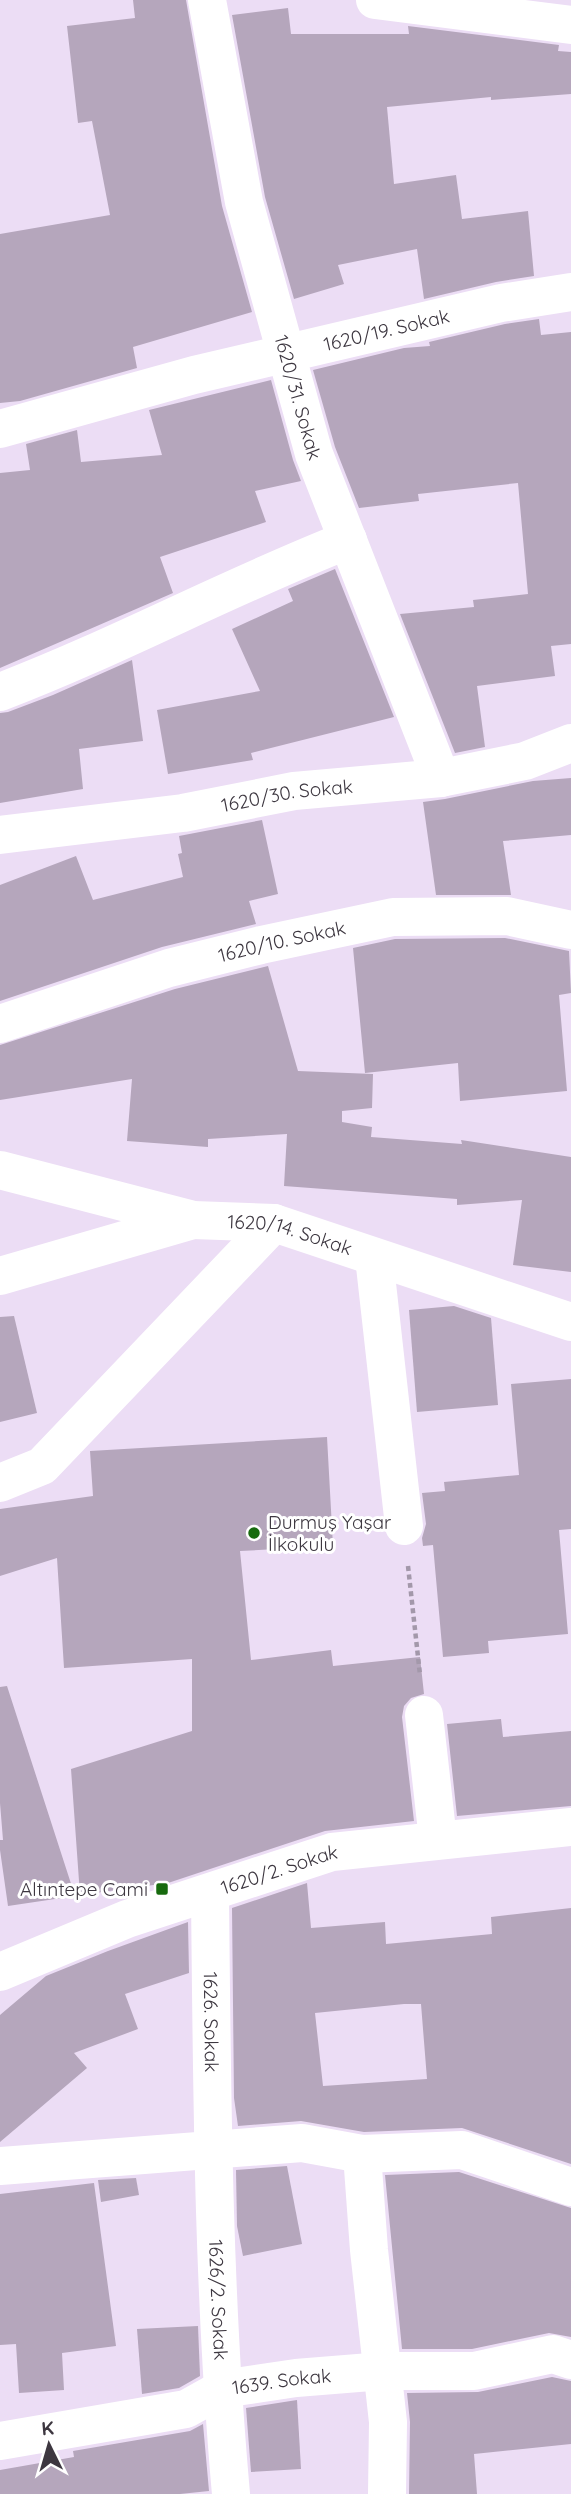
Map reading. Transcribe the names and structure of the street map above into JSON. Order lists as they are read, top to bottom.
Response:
{
  "streets": {
    "street": [
      "1620/19. Sokak",
      "1620/31. Sokak",
      "1620/30. Sokak",
      "1620/10. Sokak",
      "1620/14. Sokak",
      "1620/2. Sokak",
      "1626. Sokak",
      "1626/2. Sokak",
      "1639. Sokak"
    ]
  },
  "crossings": [
    ["1620/19. Sokak", "1620/31. Sokak"],
    ["1620/31. Sokak", "1620/30. Sokak"],
    ["1620/2. Sokak", "1626. Sokak"],
    ["1626. Sokak", "1626/2. Sokak"],
    ["1626/2. Sokak", "1639. Sokak"]
  ],
  "places": {
    "other": ["Durmuş Yaşar İlkokulu"],
    "transit": ["Altıntepe Cami"]
  },
  "north": "top"
}
